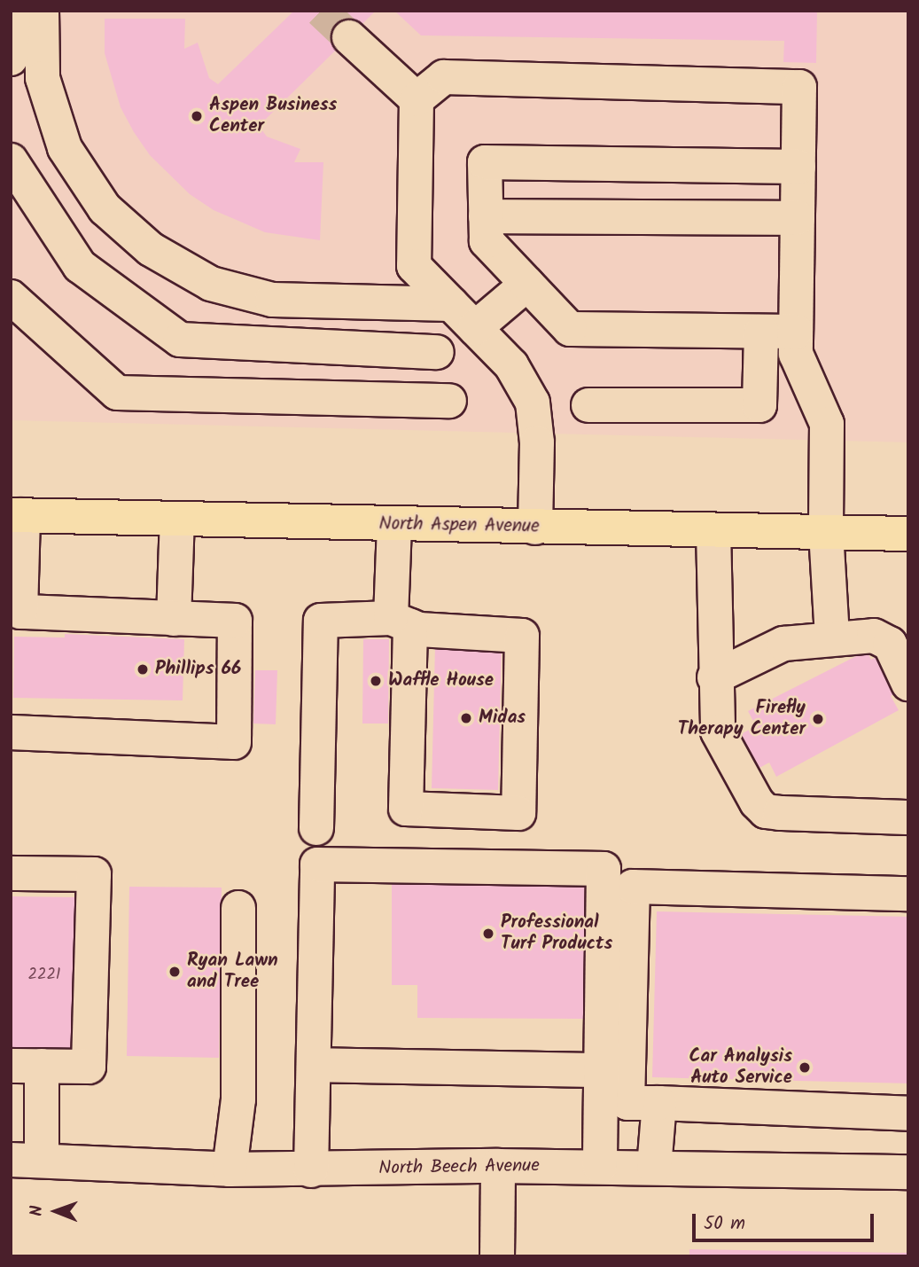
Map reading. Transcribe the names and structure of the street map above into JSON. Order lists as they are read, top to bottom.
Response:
{
  "streets": {
    "main road": ["North Aspen Avenue"],
    "street": ["North Beech Avenue"]
  },
  "places": [
    "Aspen Business Center",
    "Phillips 66",
    "Waffle House",
    "Midas",
    "Firefly Therapy Center",
    "Professional Turf Products",
    "Ryan Lawn and Tree",
    "Car Analysis Auto Service"
  ],
  "house_numbers": ["2221"],
  "scale_bar": "50 m",
  "north": "left"
}
